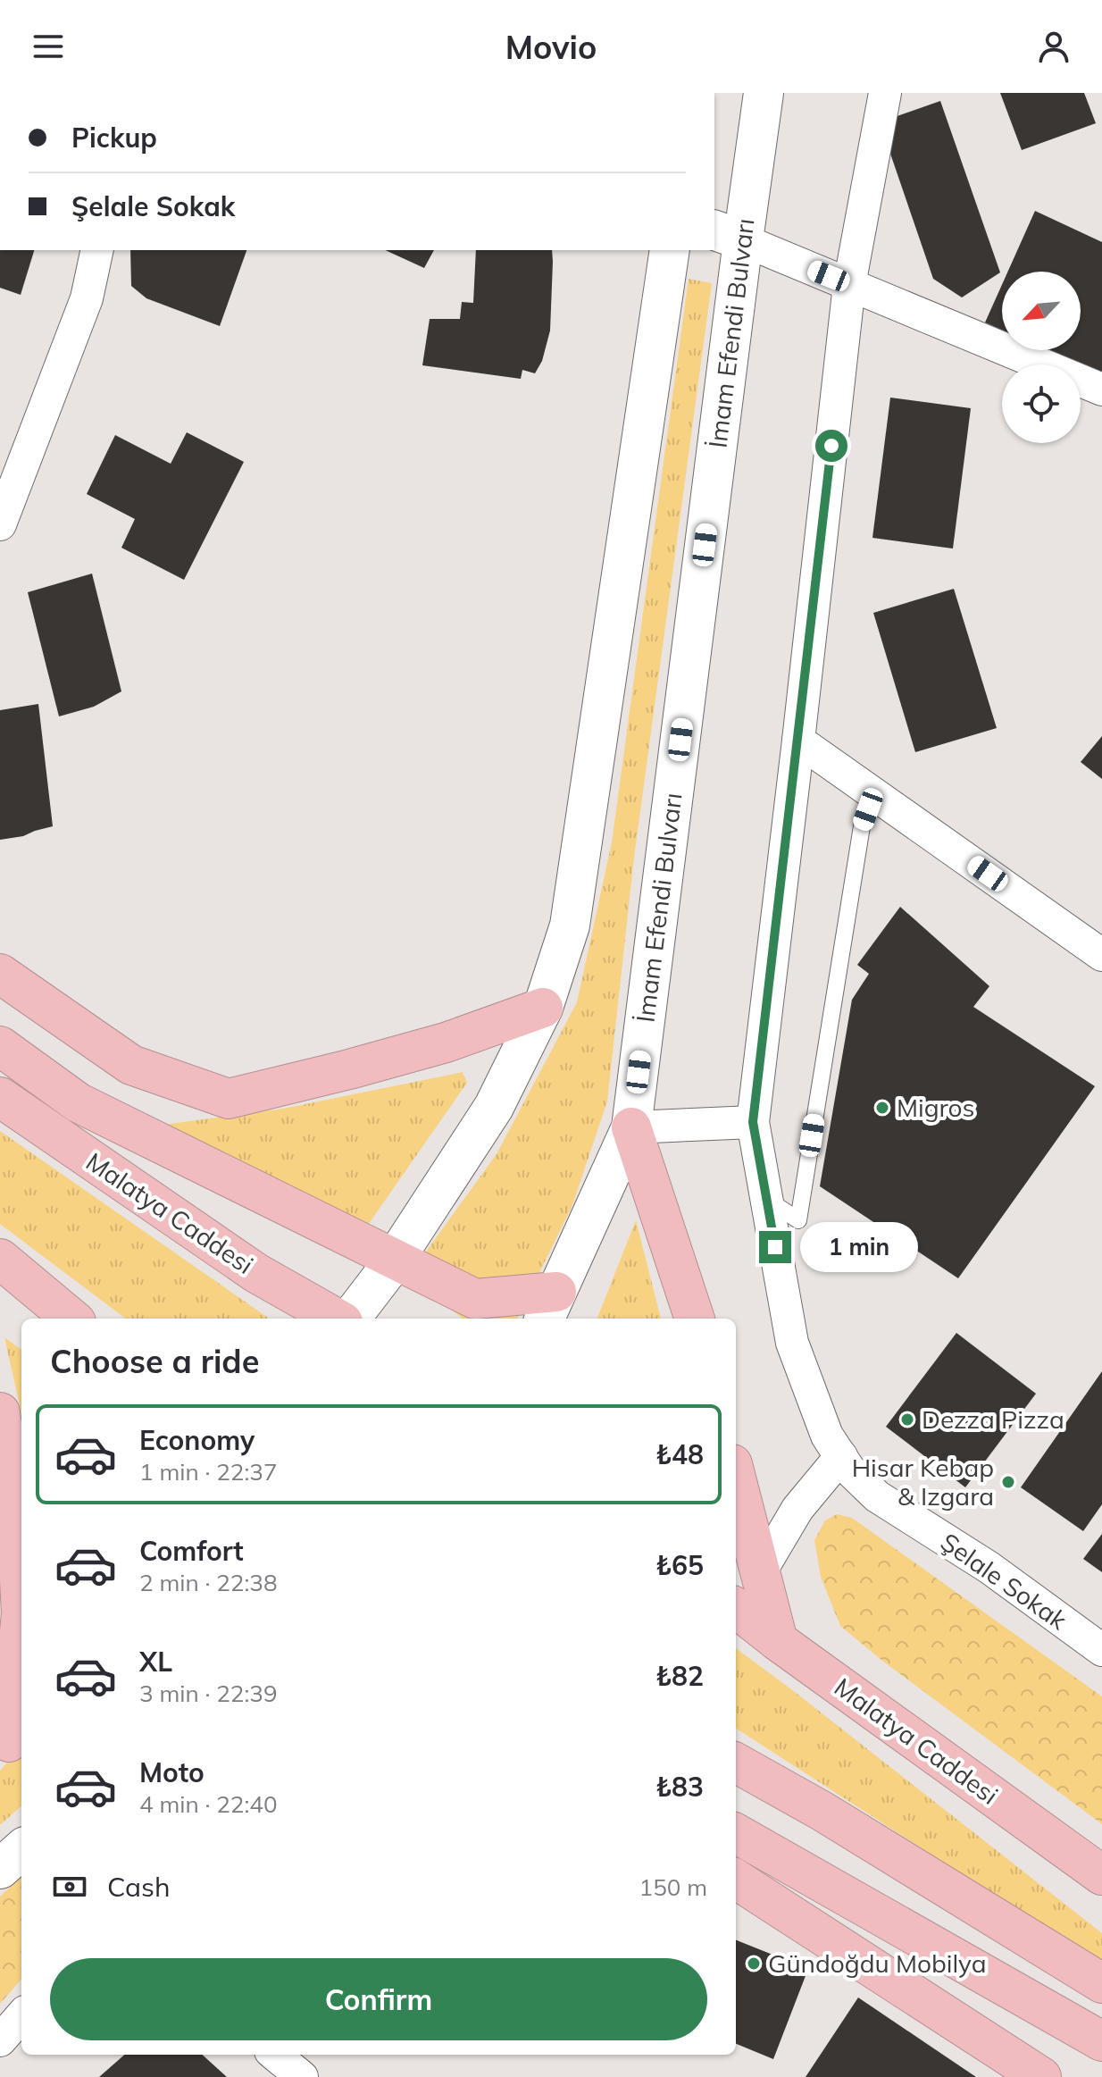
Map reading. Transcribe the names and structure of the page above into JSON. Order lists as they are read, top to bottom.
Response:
{
  "streets": {
    "highway": ["Malatya Caddesi"],
    "main road": ["İmam Efendi Bulvarı"],
    "street": ["Şelale Sokak"]
  },
  "places": [
    "Migros",
    "Dezza Pizza",
    "Hisar Kebap & Izgara",
    "Gündoğdu Mobilya"
  ],
  "north": "bottom left",
  "page": {
    "header": "Movio",
    "banner": ["Pickup", "Şelale Sokak"],
    "bubble": "1 min",
    "heading": "Choose a ride",
    "list": [
      {
        "name": "Economy",
        "note": "1 min · 22:37",
        "value": "₺48"
      },
      {
        "name": "Comfort",
        "note": "2 min · 22:38",
        "value": "₺65"
      },
      {
        "name": "XL",
        "note": "3 min · 22:39",
        "value": "₺82"
      },
      {
        "name": "Moto",
        "note": "4 min · 22:40",
        "value": "₺83"
      }
    ],
    "pay": ["Cash", "150 m"],
    "buttons": "Confirm"
  }
}
